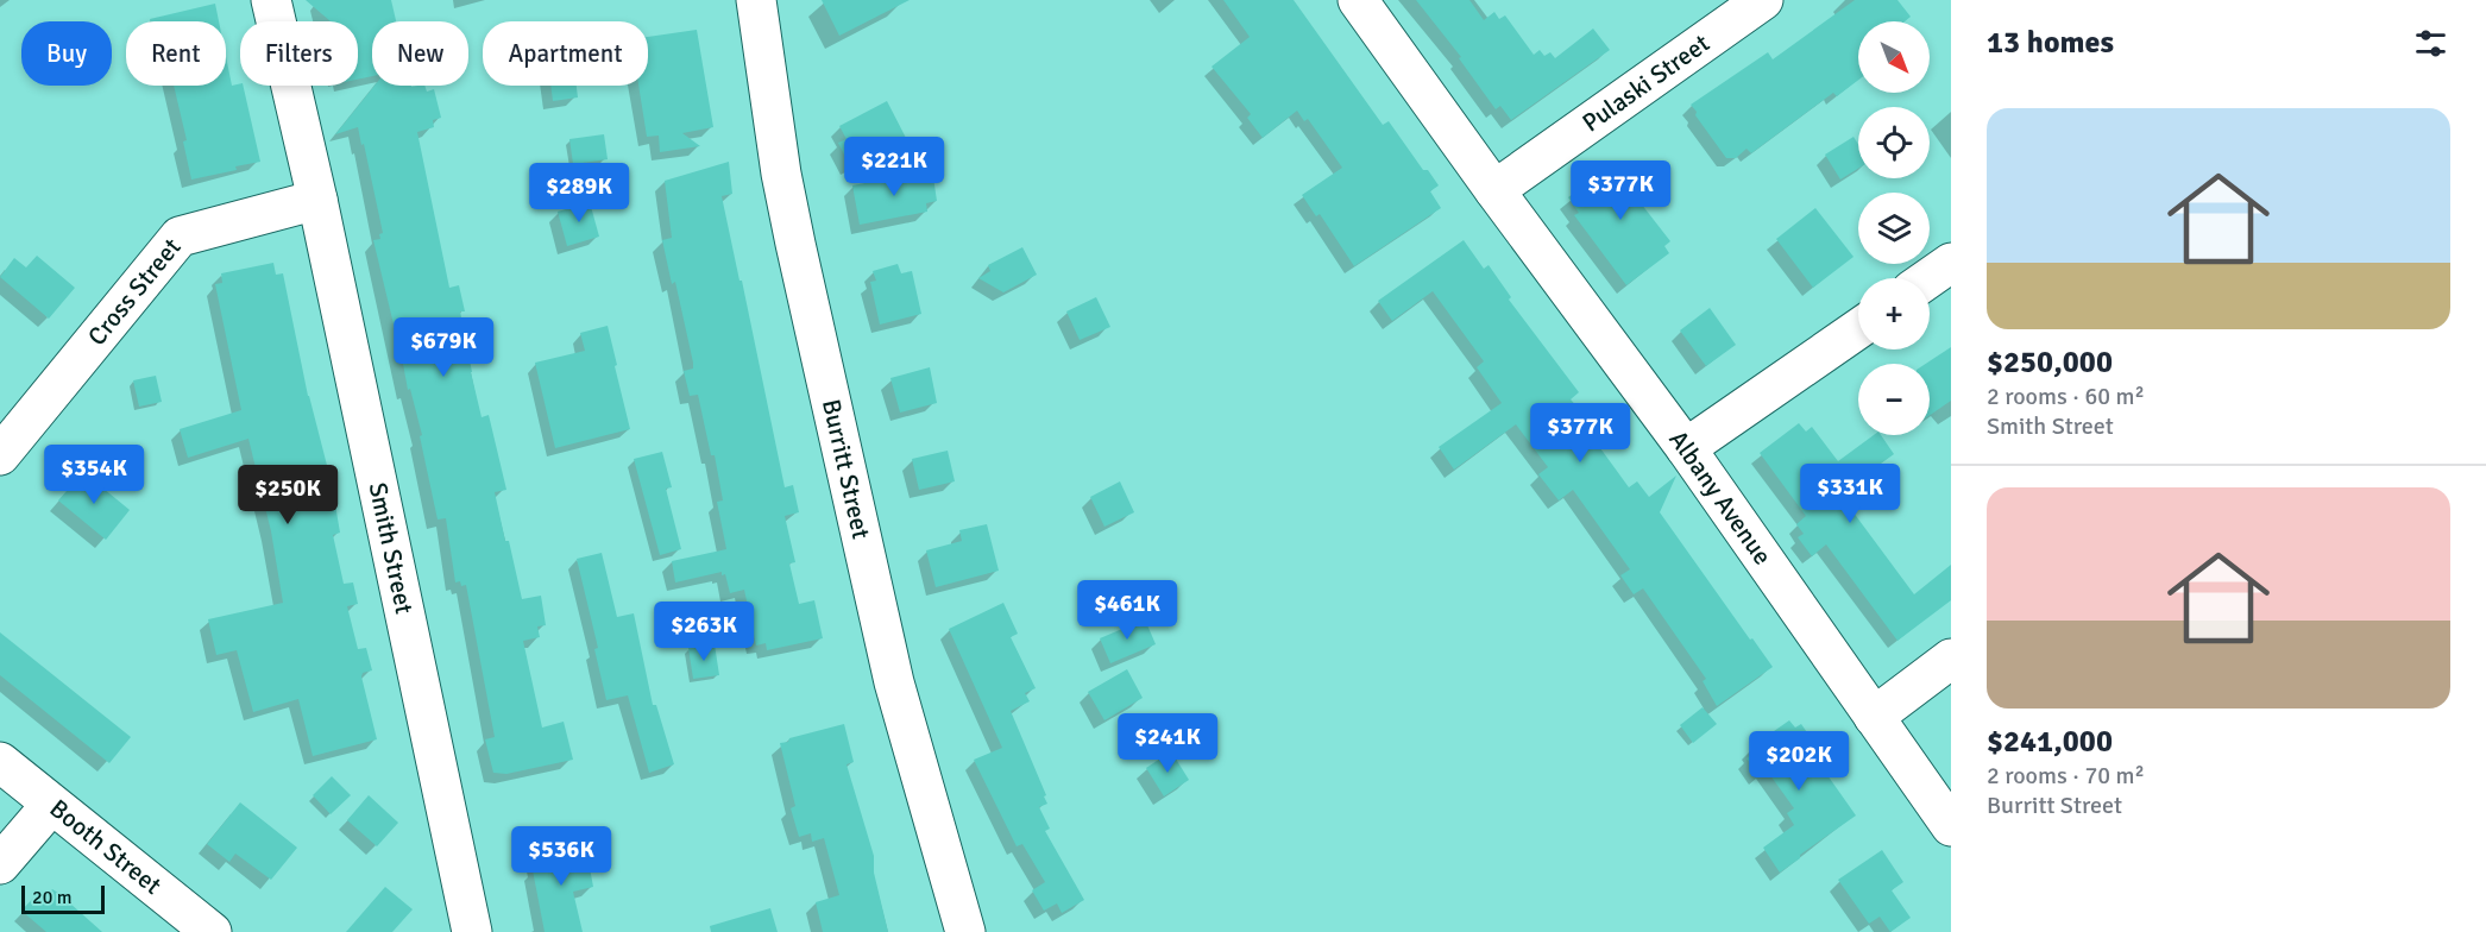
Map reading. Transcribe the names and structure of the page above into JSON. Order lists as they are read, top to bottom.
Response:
{
  "streets": {
    "street": [
      "Pulaski Street",
      "Cross Street",
      "Burritt Street",
      "Albany Avenue",
      "Smith Street",
      "Booth Street"
    ]
  },
  "crossings": [
    ["Pulaski Street", "Albany Avenue"],
    ["Cross Street", "Smith Street"]
  ],
  "scale_bar": "20 m",
  "north": "bottom right",
  "page": {
    "heading": "13 homes",
    "map_buttons": ["+", "−"],
    "chip": [
      "Buy",
      "Rent",
      "Filters",
      "New",
      "Apartment"
    ],
    "list": [
      {
        "name": "$250,000",
        "note": "2 rooms · 60 m² · Smith Street"
      },
      {
        "name": "$241,000",
        "note": "2 rooms · 70 m² · Burritt Street"
      }
    ],
    "price": [
      "$221K",
      "$377K",
      "$289K",
      "$679K",
      "$377K",
      "$354K",
      "$331K",
      "$250K",
      "$461K",
      "$263K",
      "$241K",
      "$202K",
      "$536K"
    ],
    "scale": "20 m"
  }
}
